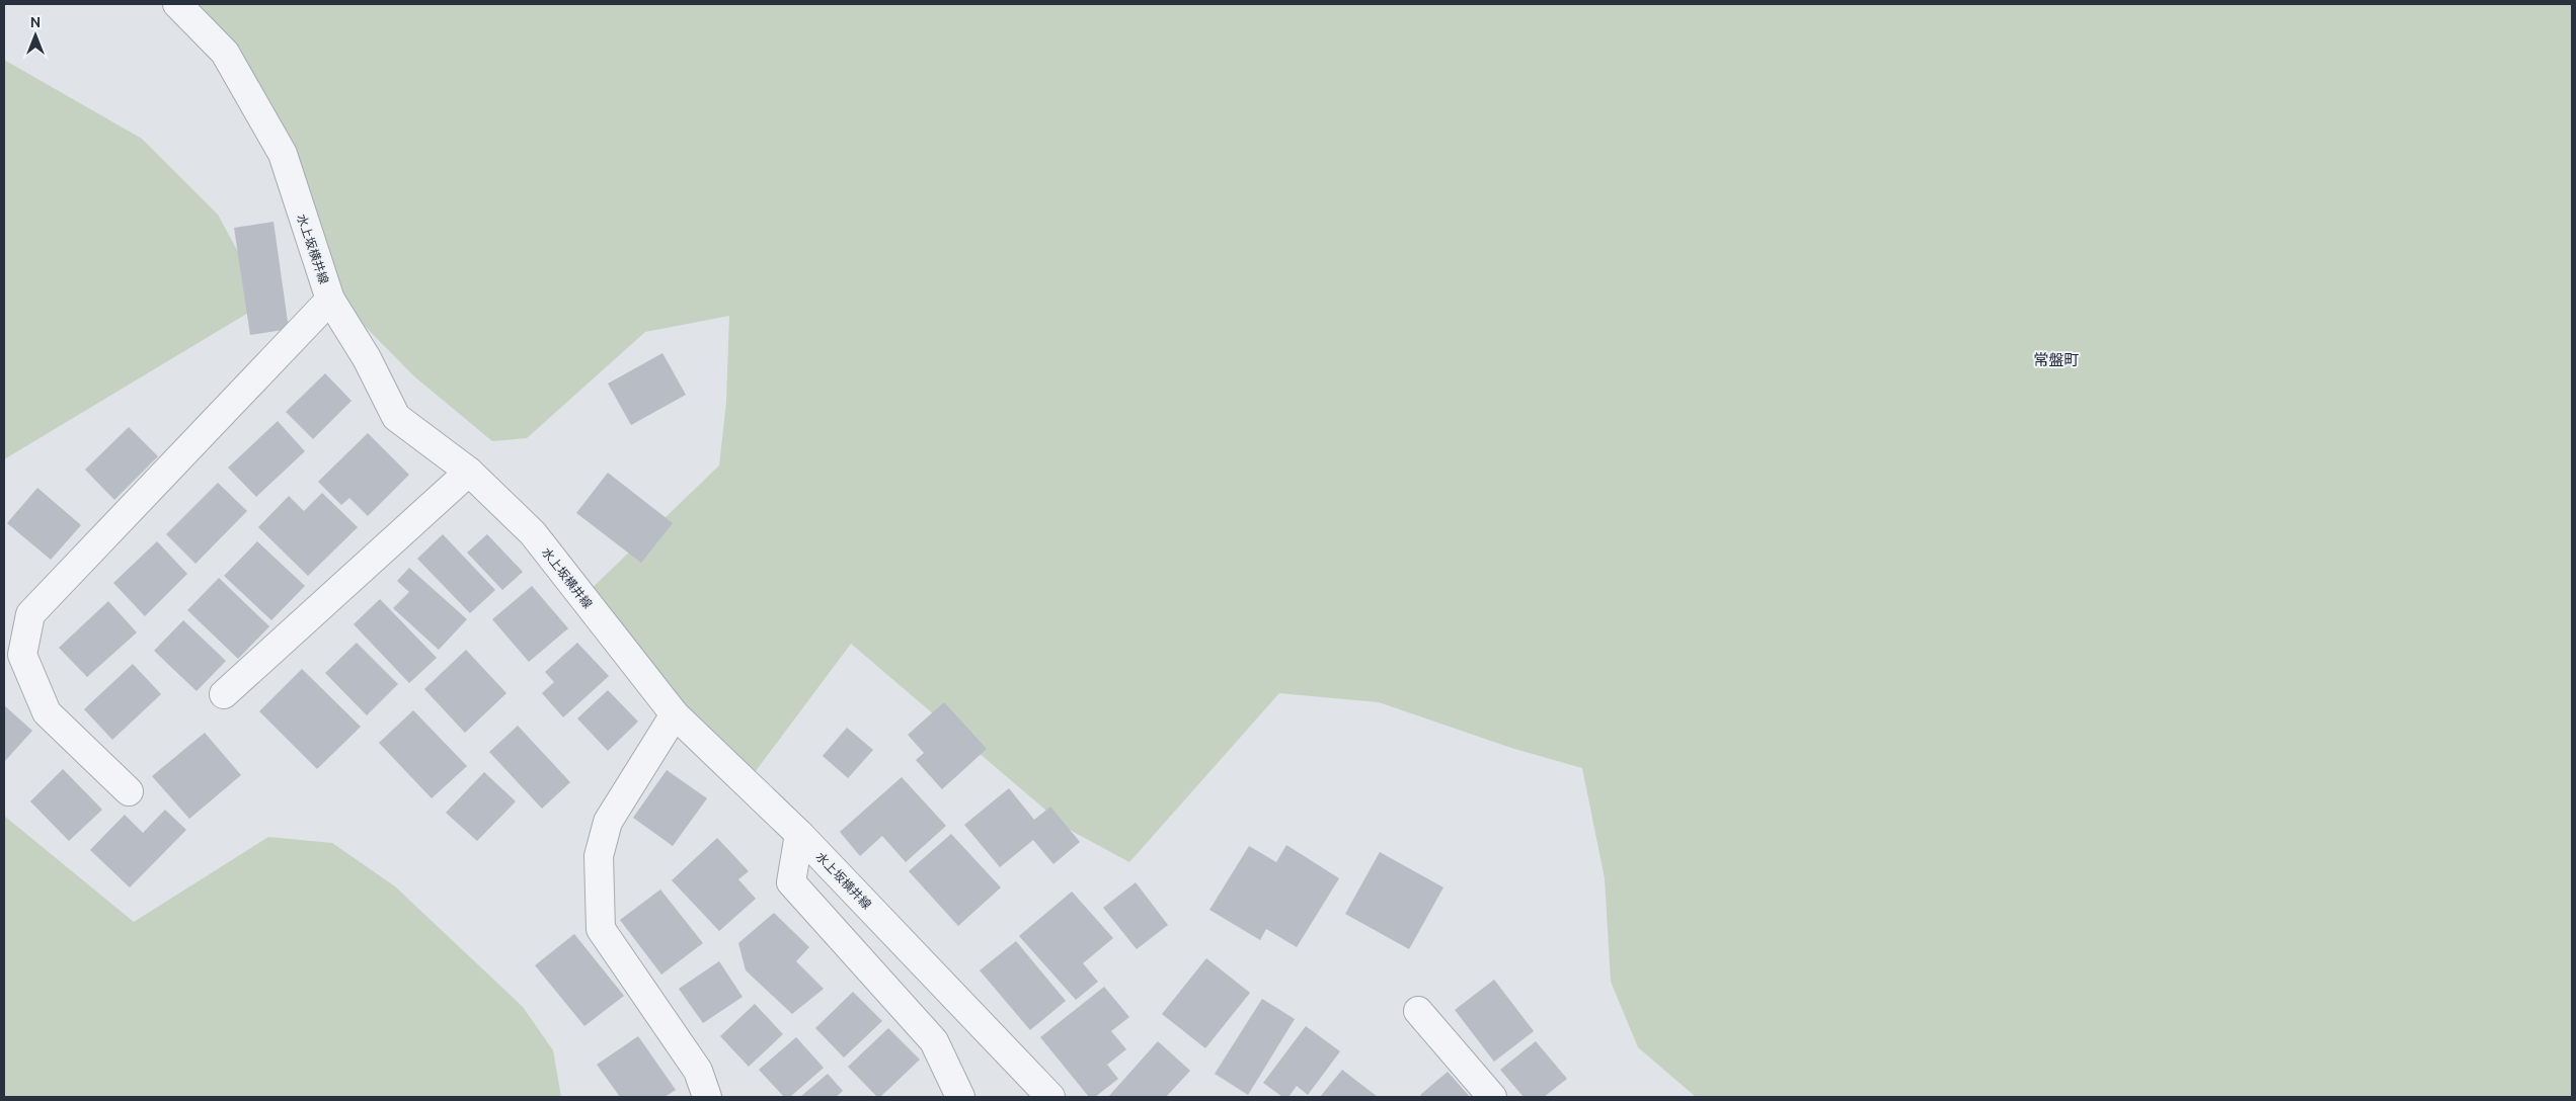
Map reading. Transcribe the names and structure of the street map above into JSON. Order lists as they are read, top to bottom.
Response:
{
  "streets": {
    "street": ["水上坂横井線"]
  },
  "districts": ["常盤町"],
  "north": "top"
}
